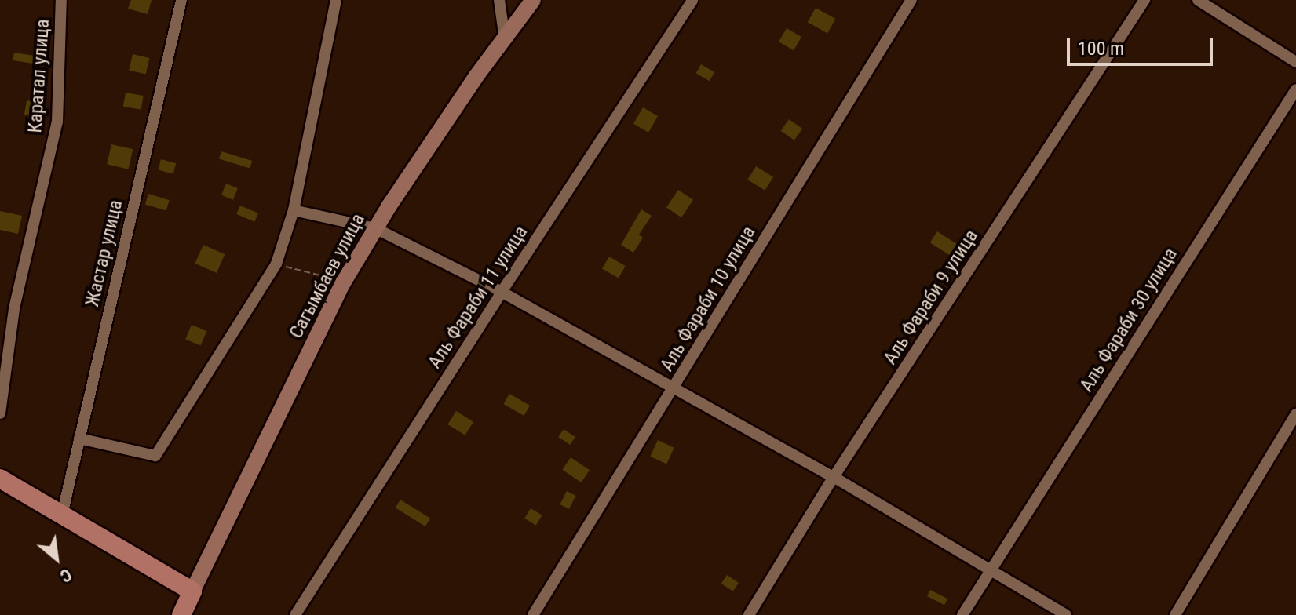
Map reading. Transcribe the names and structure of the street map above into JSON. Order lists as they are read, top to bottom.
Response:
{
  "streets": {
    "street": [
      "Каратал улица",
      "Жастар улица",
      "Сагымбаев улица",
      "Аль Фараби 11 улица",
      "Аль Фараби 9 улица",
      "Аль Фараби 10 улица",
      "Аль Фараби 30 улица"
    ]
  },
  "scale_bar": "100 m",
  "north": "bottom right"
}
